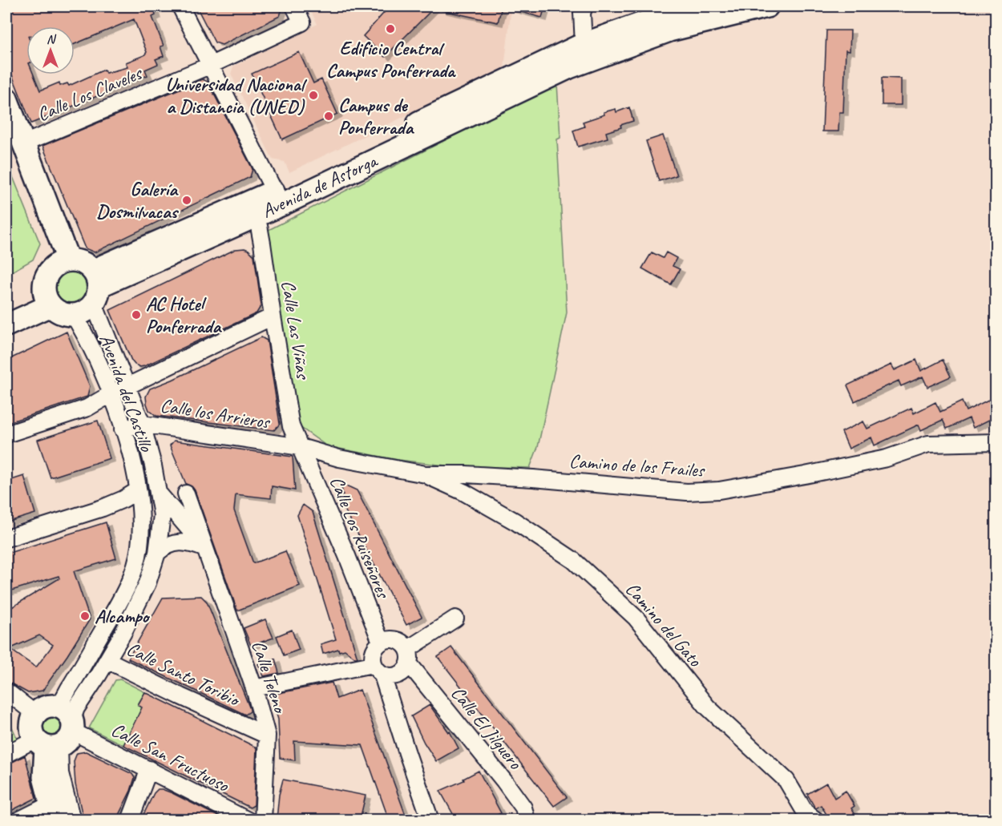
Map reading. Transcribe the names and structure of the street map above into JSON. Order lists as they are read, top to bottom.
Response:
{
  "streets": {
    "main road": ["Avenida de Astorga", "Avenida del Castillo"],
    "street": [
      "Calle Los Claveles",
      "Calle Las Viñas",
      "Calle los Arrieros",
      "Camino de los Frailes",
      "Calle Los Ruiseñores",
      "Camino del Gato",
      "Calle Santo Toribio",
      "Calle Teleno",
      "Calle El Jilguero",
      "Calle San Fructuoso"
    ]
  },
  "crossings": [
    ["Avenida de Astorga", "Calle Las Viñas"],
    ["Avenida de Astorga", "Avenida del Castillo"],
    ["Calle Las Viñas", "Calle los Arrieros"],
    ["Calle Las Viñas", "Camino de los Frailes"],
    ["Calle Las Viñas", "Calle Los Ruiseñores"],
    ["Avenida del Castillo", "Calle los Arrieros"],
    ["Avenida del Castillo", "Calle Santo Toribio"],
    ["Avenida del Castillo", "Calle Teleno"],
    ["Avenida del Castillo", "Calle San Fructuoso"],
    ["Calle los Arrieros", "Camino de los Frailes"],
    ["Calle los Arrieros", "Calle Los Ruiseñores"],
    ["Camino de los Frailes", "Calle Los Ruiseñores"],
    ["Camino de los Frailes", "Camino del Gato"],
    ["Calle Los Ruiseñores", "Calle El Jilguero"],
    ["Calle Santo Toribio", "Calle Teleno"]
  ],
  "places": [
    "Edificio Central Campus Ponferrada",
    "Universidad Nacional a Distancia (UNED)",
    "Campus de Ponferrada",
    "Galería Dosmilvacas",
    "AC Hotel Ponferrada",
    "Alcampo"
  ],
  "north": "top"
}
